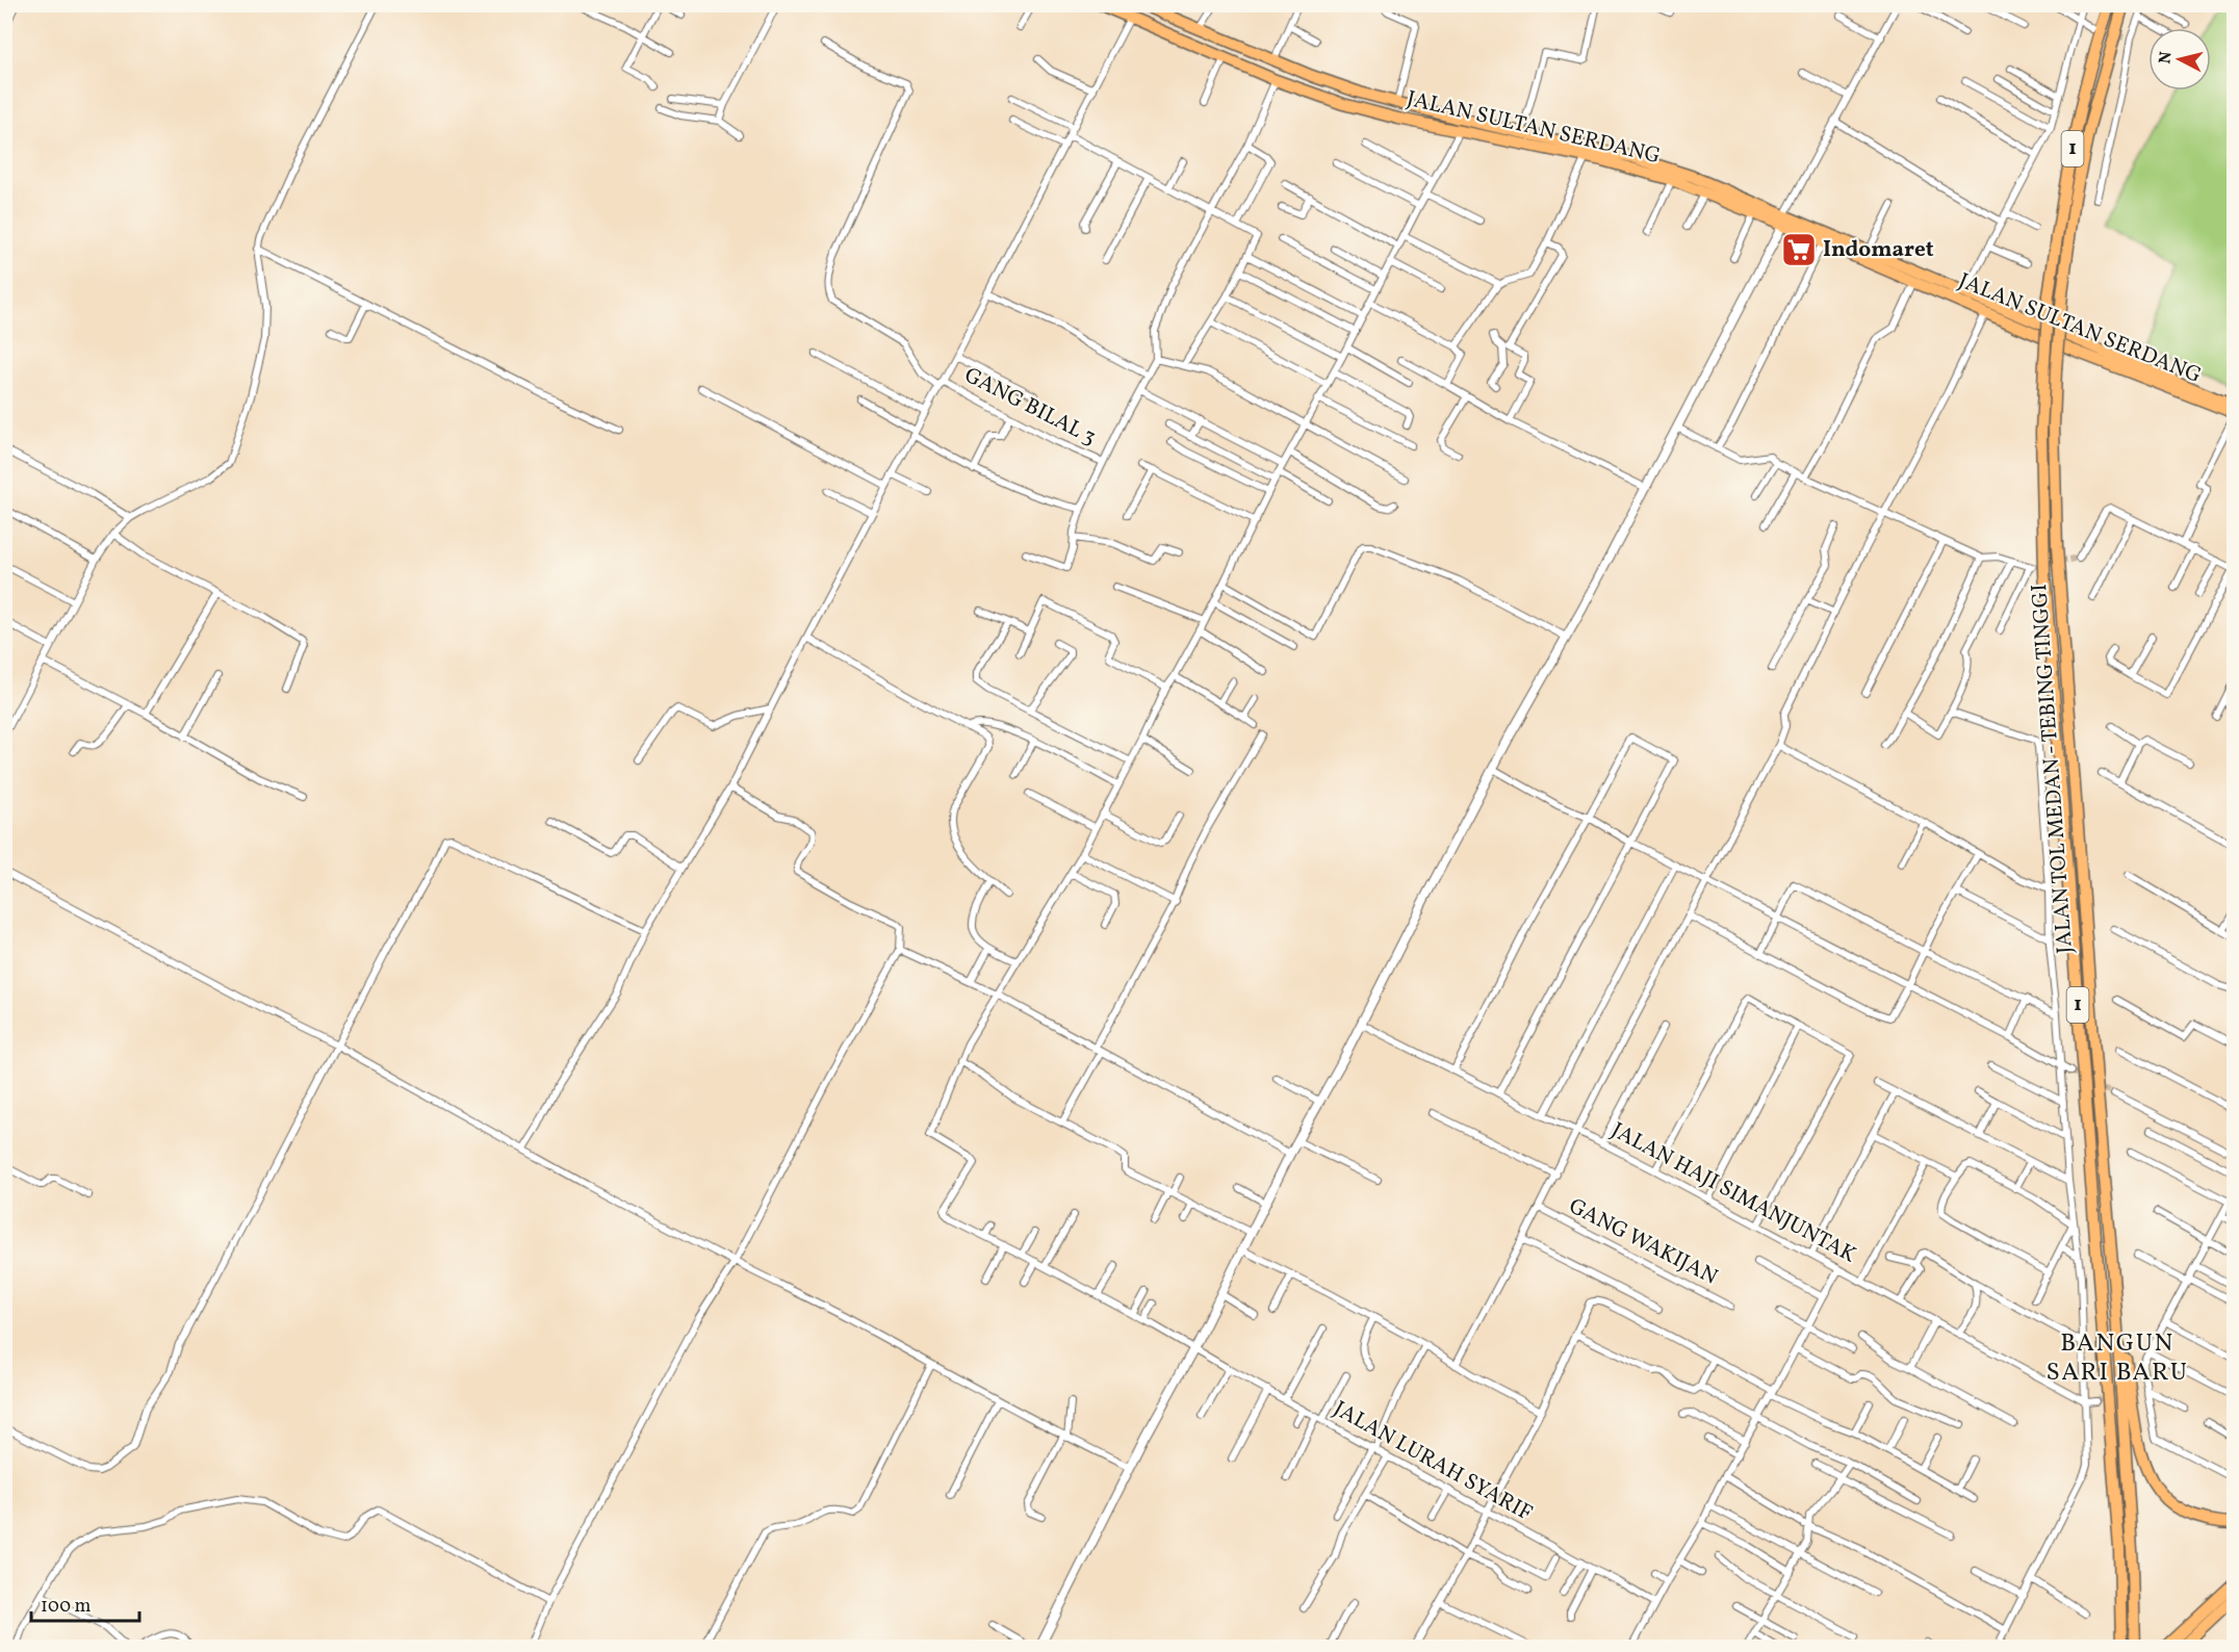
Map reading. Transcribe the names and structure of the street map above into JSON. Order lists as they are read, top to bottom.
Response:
{
  "streets": {
    "highway": ["JALAN SULTAN SERDANG", "1", "JALAN TOL MEDAN - TEBING TINGGI"],
    "street": [
      "GANG BILAL 3",
      "JALAN HAJI SIMANJUNTAK",
      "GANG WAKIJAN",
      "JALAN LURAH SYARIF"
    ]
  },
  "districts": ["BANGUN SARI BARU"],
  "places": {
    "supermarket": ["Indomaret"]
  },
  "scale_bar": "100 m",
  "north": "left"
}
